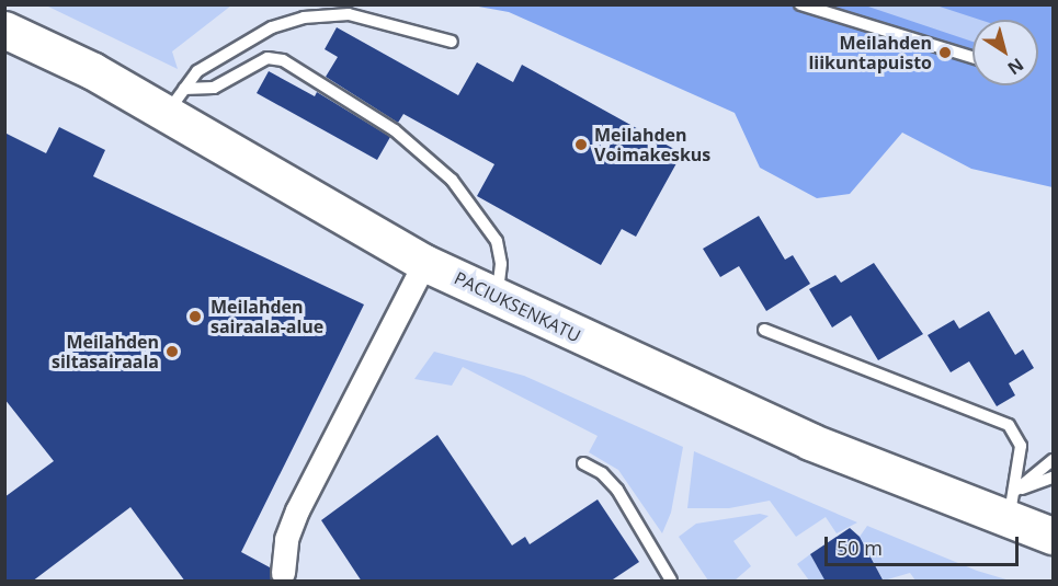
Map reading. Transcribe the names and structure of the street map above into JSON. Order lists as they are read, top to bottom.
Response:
{
  "streets": {
    "main road": ["PACIUKSENKATU"]
  },
  "places": [
    "Meilahden liikuntapuisto",
    "Meilahden Voimakeskus",
    "Meilahden sairaala-alue",
    "Meilahden siltasairaala"
  ],
  "scale_bar": "50 m",
  "north": "bottom right"
}
